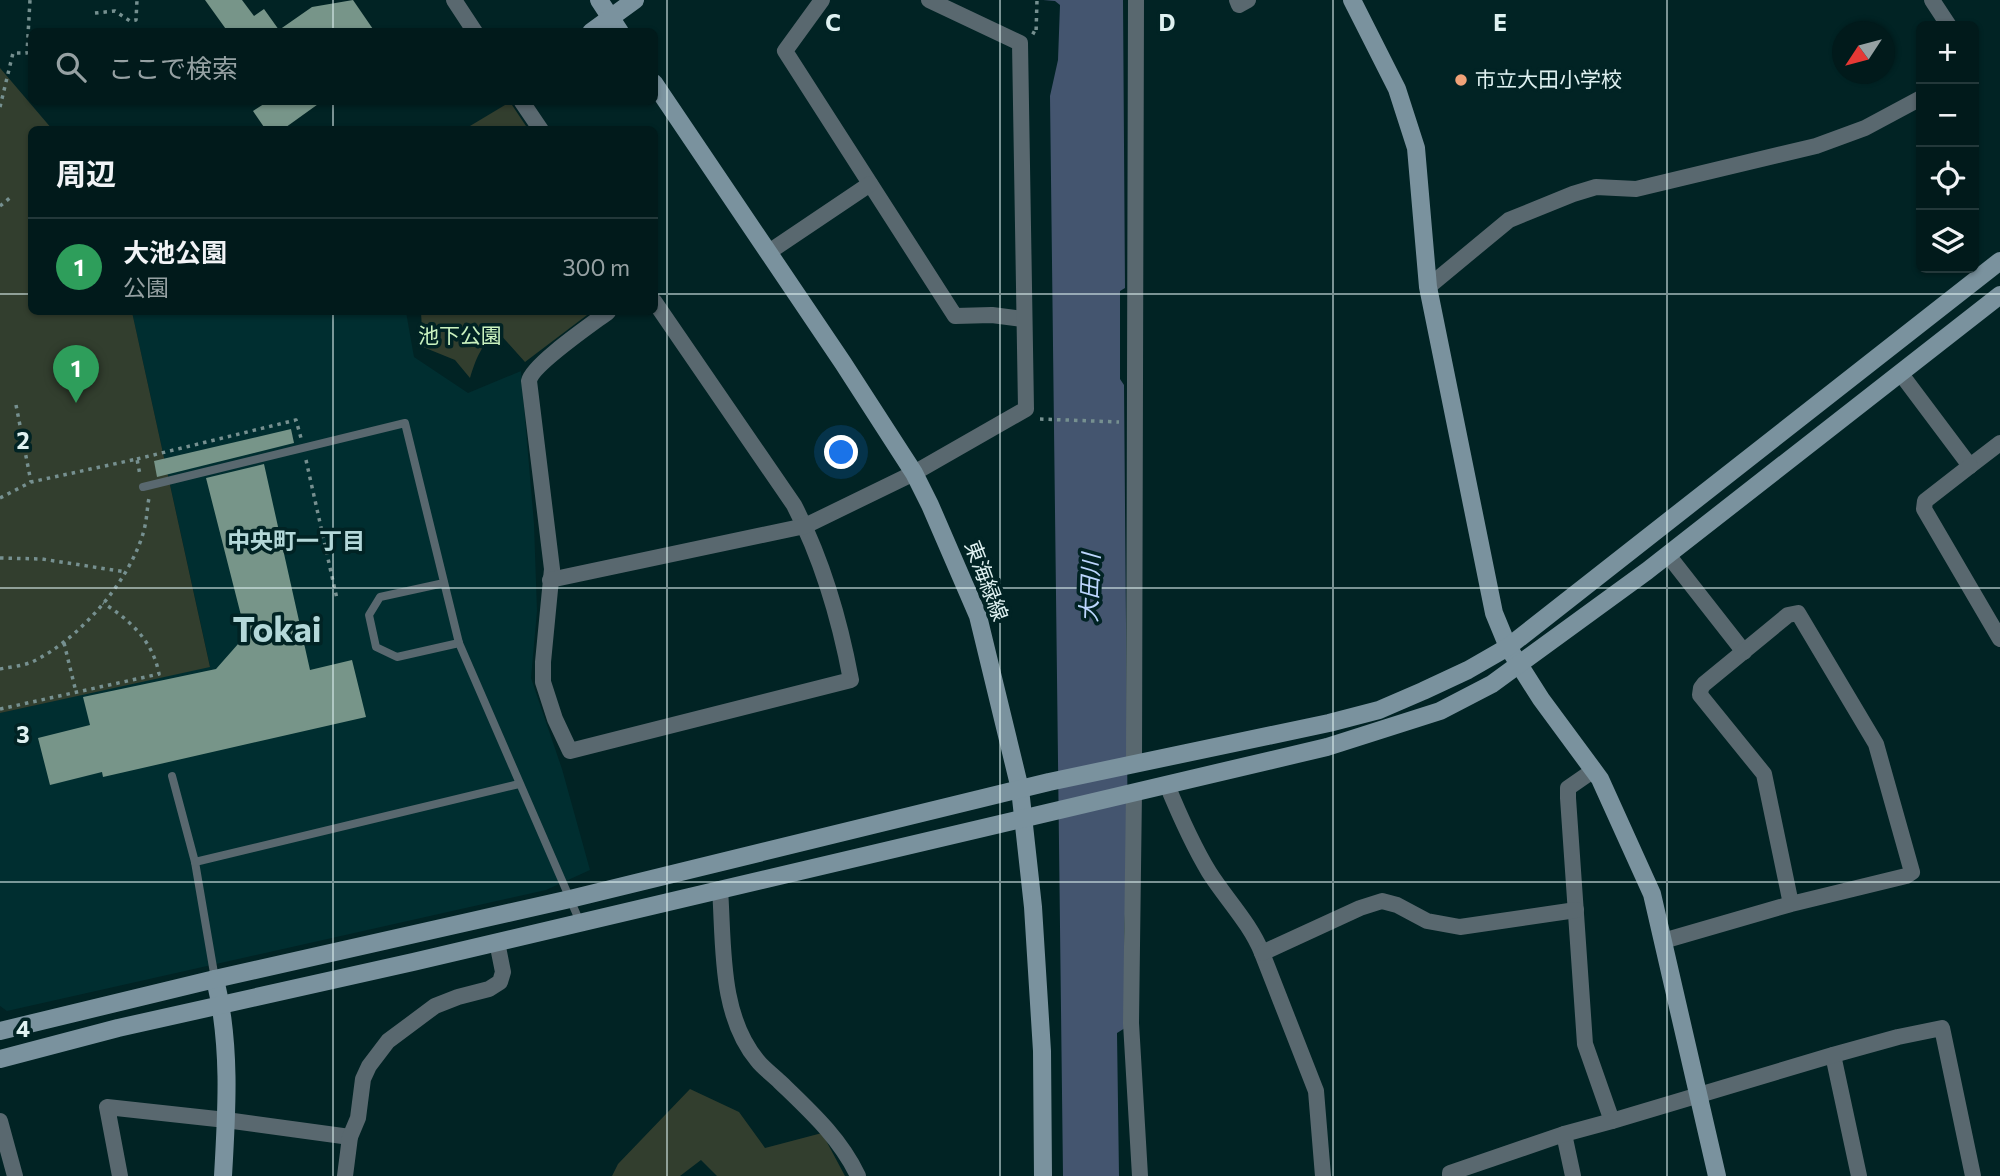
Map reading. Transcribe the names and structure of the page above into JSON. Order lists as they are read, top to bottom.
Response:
{
  "streets": {
    "street": ["東海緑線"]
  },
  "districts": ["中央町一丁目", "Tokai"],
  "water": ["大田川"],
  "parks": ["池下公園"],
  "places": ["市立大田小学校"],
  "north": "bottom left",
  "page": {
    "map_buttons": ["+", "−"],
    "search": "ここで検索",
    "heading": "周辺",
    "list": [
      {
        "mark": "1",
        "name": "大池公園",
        "note": "公園",
        "value": "300 m"
      }
    ],
    "pins": "1"
  },
  "grid": {
    "columns": ["C", "D", "E"],
    "rows": ["2", "3", "4"]
  }
}
